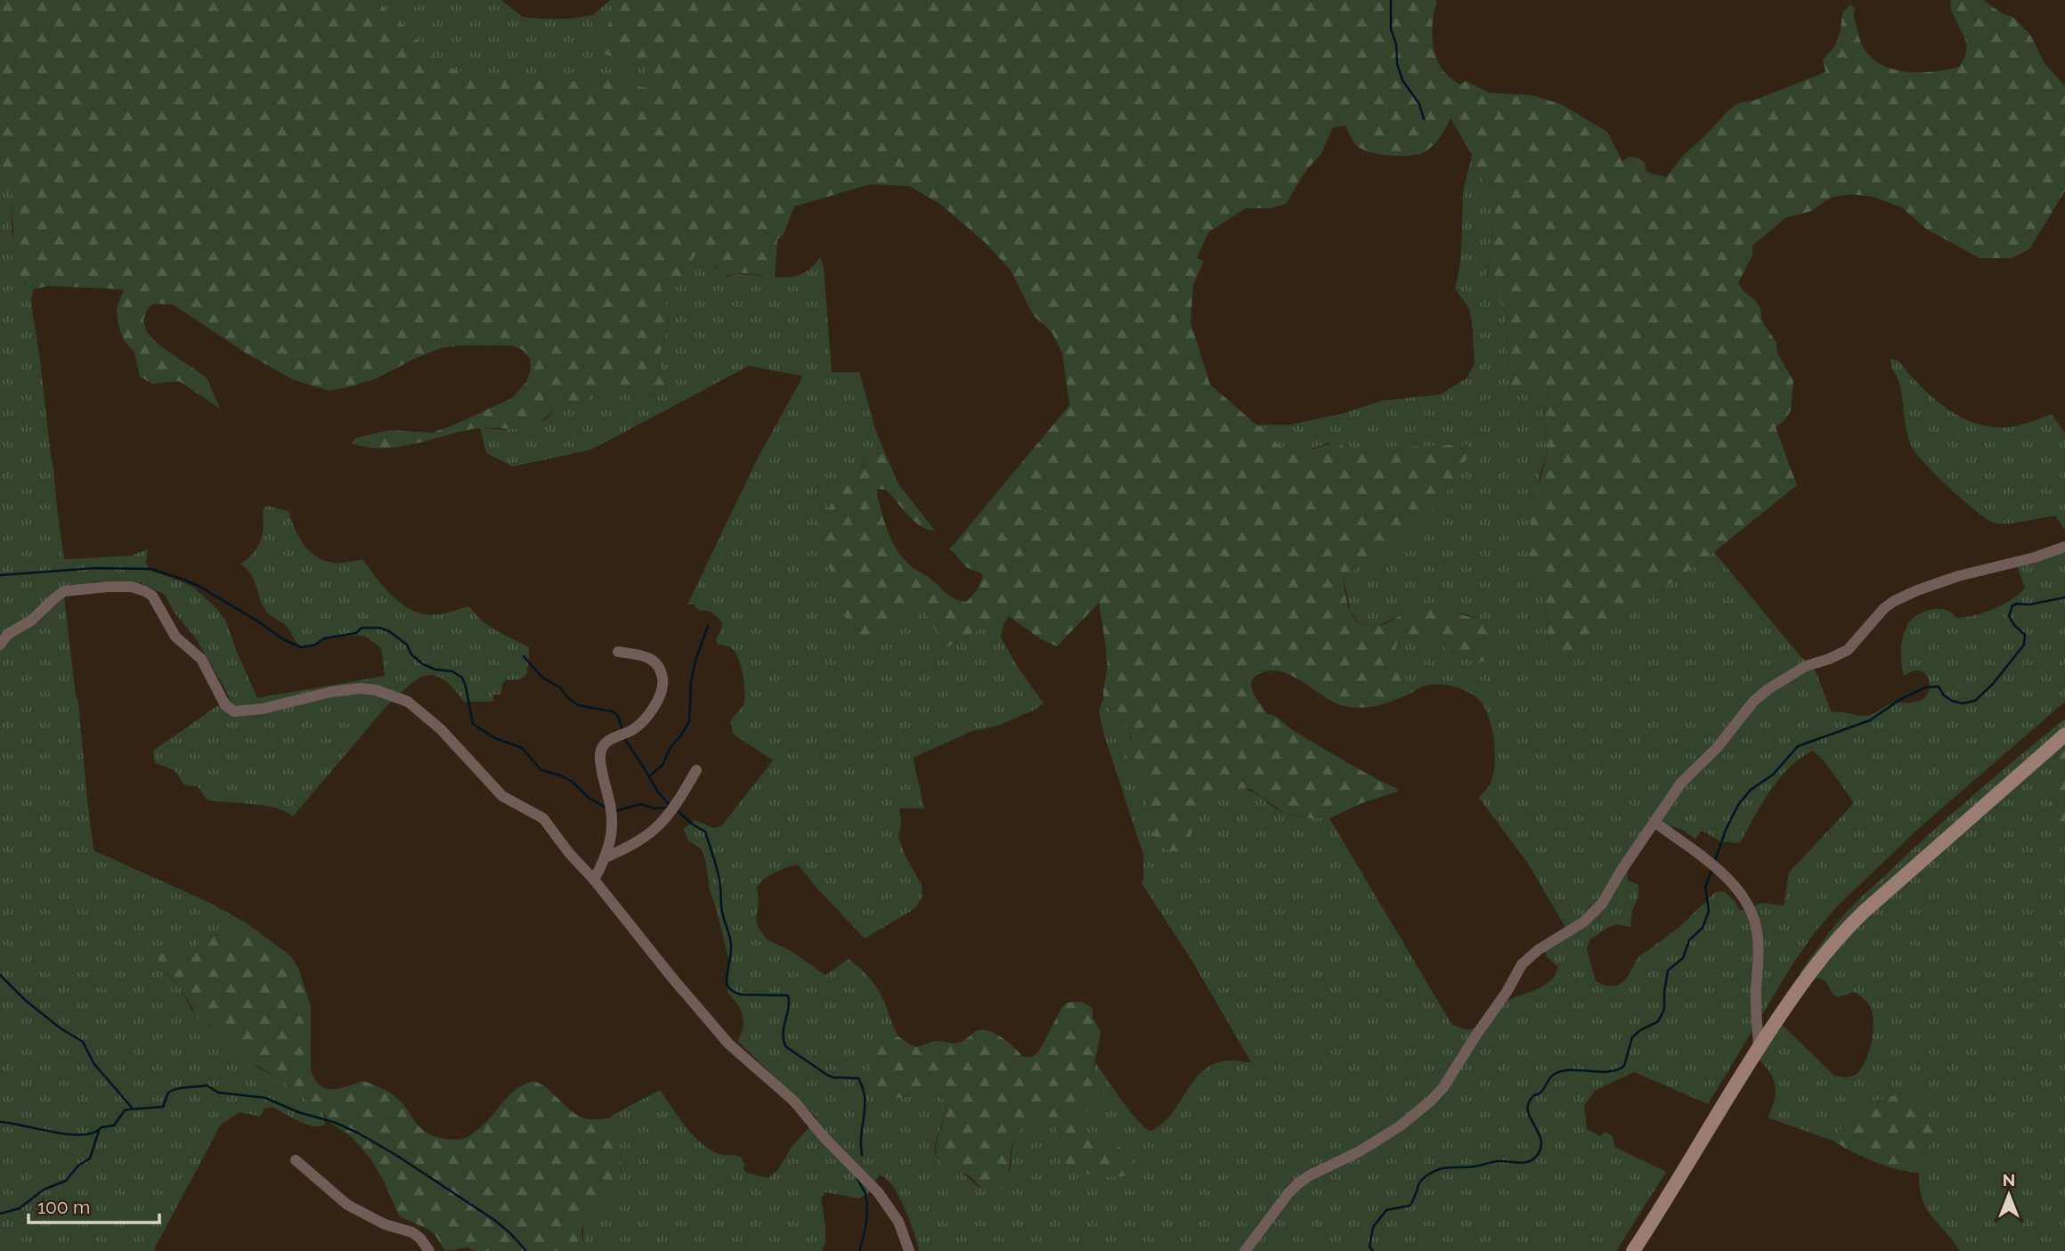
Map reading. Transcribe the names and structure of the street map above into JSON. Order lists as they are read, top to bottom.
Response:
{
  "scale_bar": "100 m",
  "north": "top"
}
